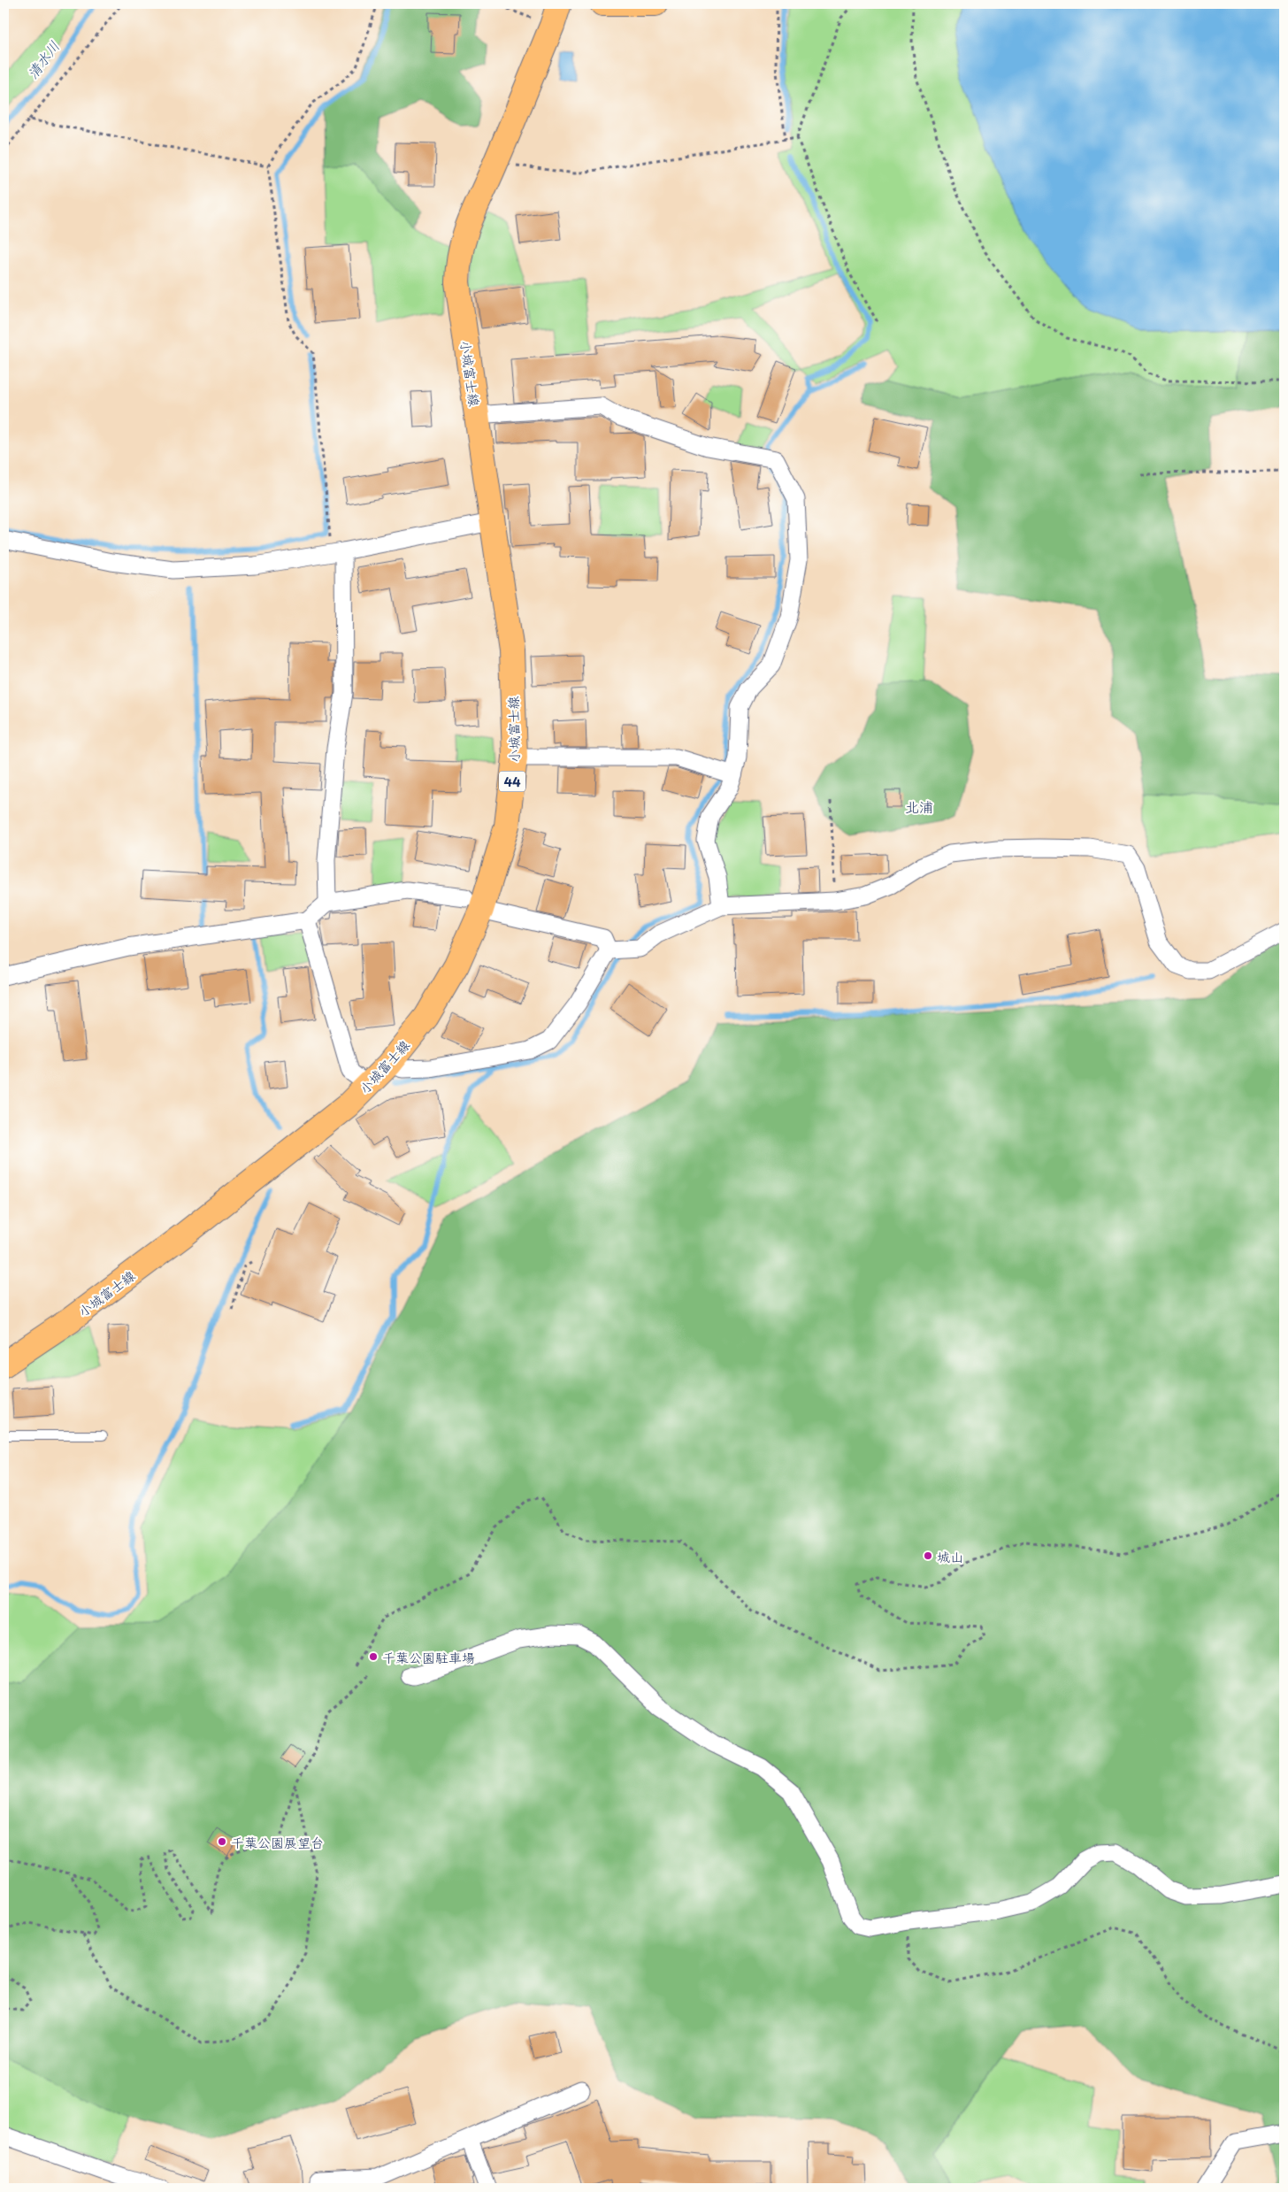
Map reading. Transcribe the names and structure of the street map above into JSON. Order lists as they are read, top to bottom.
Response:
{
  "streets": {
    "main road": ["小城富士線", "44"]
  },
  "districts": ["北浦"],
  "water": ["清水川"],
  "places": ["城山", "千葉公園駐車場", "千葉公園展望台"]
}
